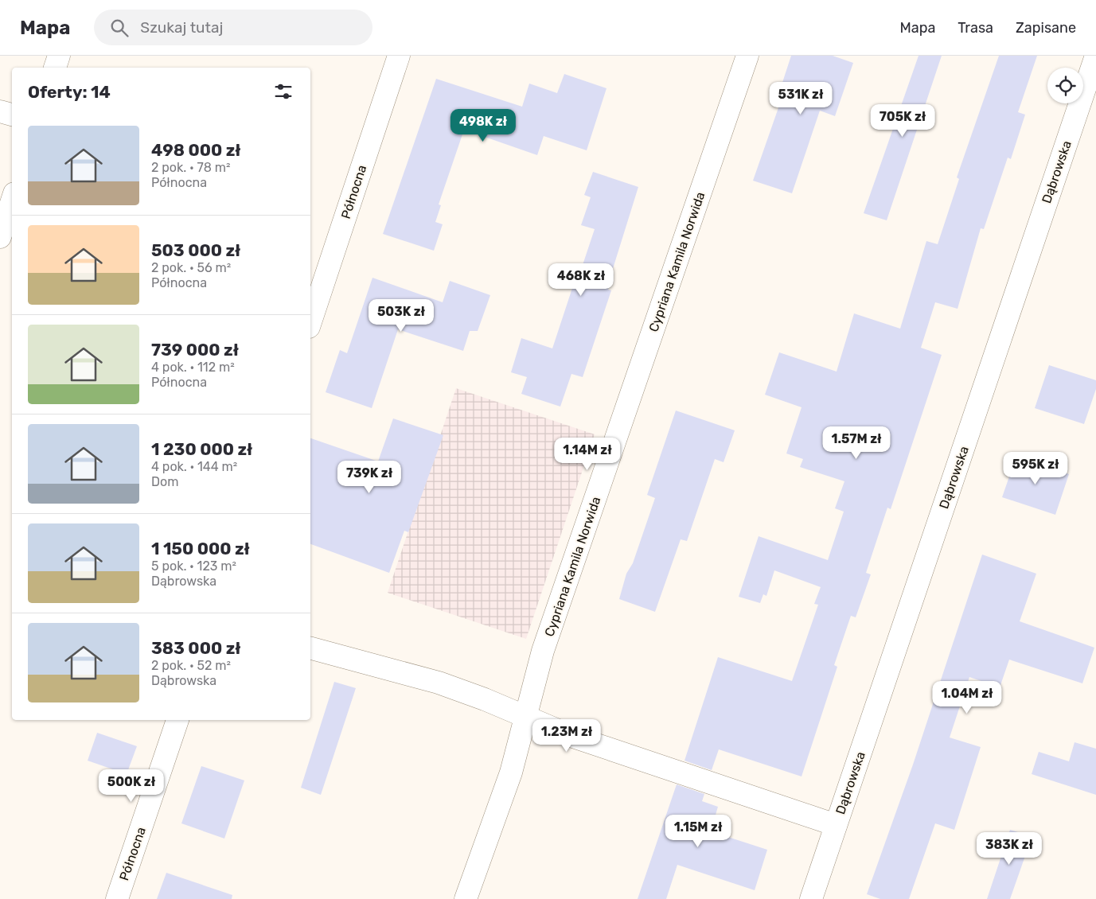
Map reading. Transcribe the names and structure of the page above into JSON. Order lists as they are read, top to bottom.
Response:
{
  "streets": {
    "street": ["Dąbrowska", "Północna", "Cypriana Kamila Norwida"]
  },
  "page": {
    "header": "Mapa",
    "search": "Szukaj tutaj",
    "nav": ["Mapa", "Trasa", "Zapisane"],
    "heading": "Oferty: 14",
    "price": [
      "531K zł",
      "705K zł",
      "498K zł",
      "468K zł",
      "503K zł",
      "1.57M zł",
      "1.14M zł",
      "595K zł",
      "739K zł",
      "1.04M zł",
      "1.23M zł",
      "500K zł",
      "1.15M zł",
      "383K zł"
    ],
    "list": [
      {
        "name": "498 000 zł",
        "note": "2 pok. · 78 m² · Północna"
      },
      {
        "name": "503 000 zł",
        "note": "2 pok. · 56 m² · Północna"
      },
      {
        "name": "739 000 zł",
        "note": "4 pok. · 112 m² · Północna"
      },
      {
        "name": "1 230 000 zł",
        "note": "4 pok. · 144 m² · Dom"
      },
      {
        "name": "1 150 000 zł",
        "note": "5 pok. · 123 m² · Dąbrowska"
      },
      {
        "name": "383 000 zł",
        "note": "2 pok. · 52 m² · Dąbrowska"
      }
    ]
  }
}
